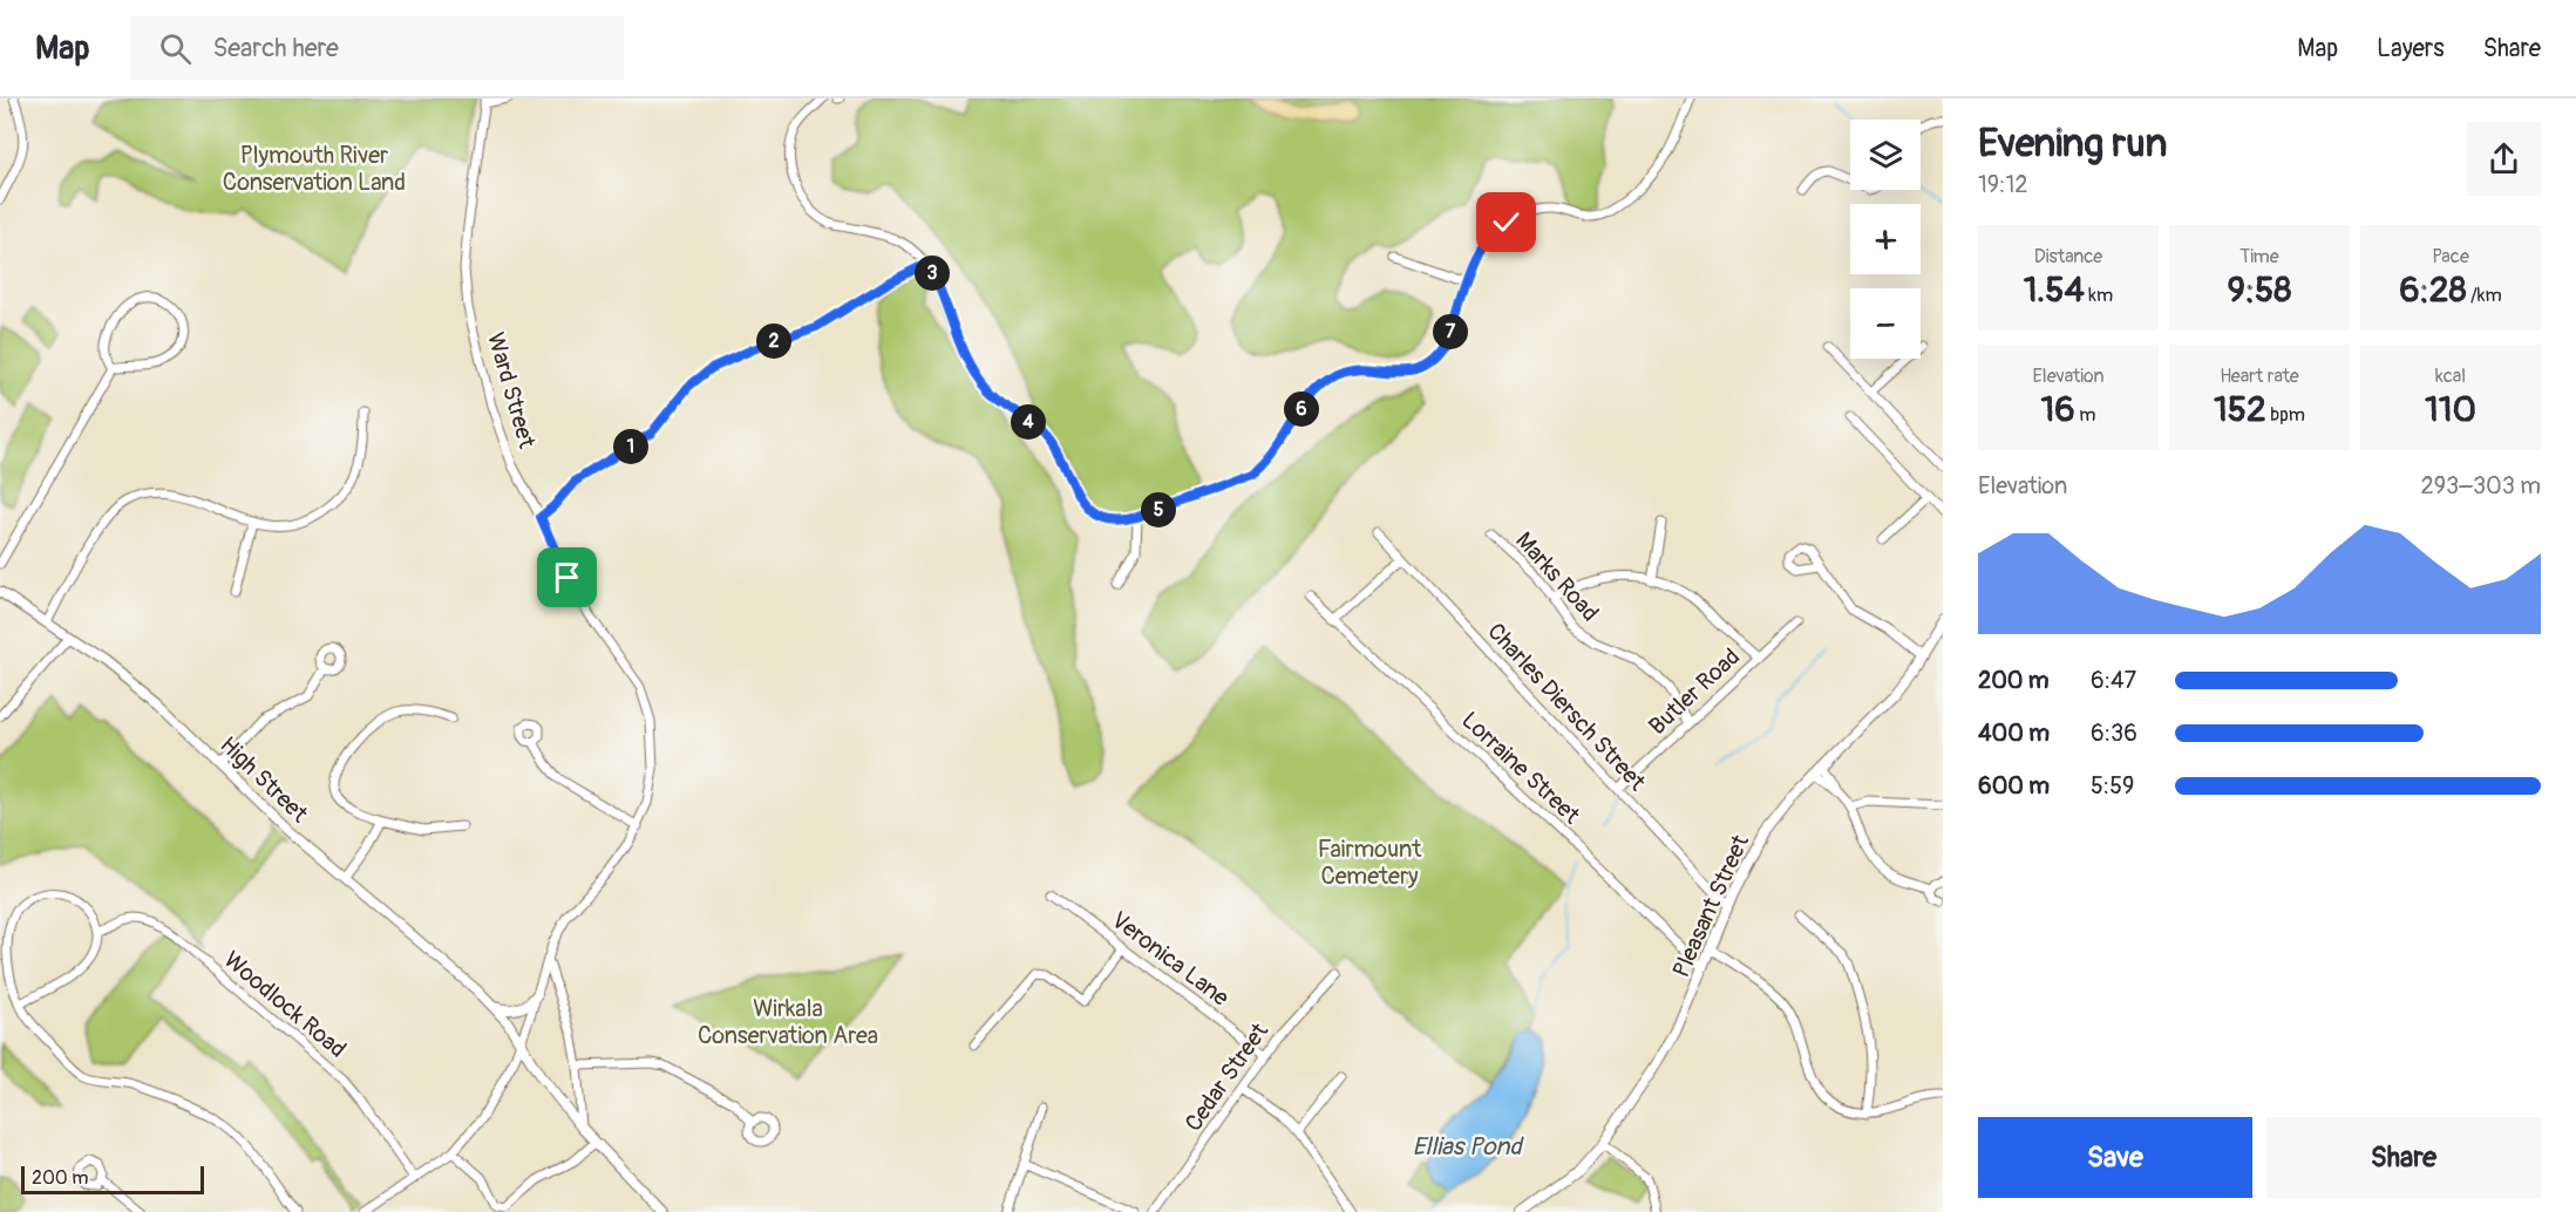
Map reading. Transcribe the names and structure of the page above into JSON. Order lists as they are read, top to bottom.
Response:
{
  "streets": {
    "main road": ["High Street", "Pleasant Street"],
    "street": [
      "Ward Street",
      "Marks Road",
      "Butler Road",
      "Charles Diersch Street",
      "Lorraine Street",
      "Veronica Lane",
      "Woodlock Road",
      "Cedar Street"
    ]
  },
  "crossings": [
    ["Ward Street", "High Street"],
    ["Ward Street", "Woodlock Road"],
    ["Marks Road", "Butler Road"],
    ["Butler Road", "Charles Diersch Street"],
    ["Charles Diersch Street", "Pleasant Street"],
    ["Lorraine Street", "Pleasant Street"],
    ["Veronica Lane", "Cedar Street"]
  ],
  "water": ["Ellias Pond"],
  "parks": ["Plymouth River Conservation Land", "Fairmount Cemetery", "Wirkala Conservation Area"],
  "scale_bar": "200 m",
  "page": {
    "header": "Map",
    "search": "Search here",
    "nav": ["Map", "Layers", "Share"],
    "heading": ["Evening run", "19:12"],
    "map_buttons": ["+", "−"],
    "stats": [
      ["Distance", "1.54 km"],
      ["Time", "9:58"],
      ["Pace", "6:28 /km"],
      ["Elevation", "16 m"],
      ["Heart rate", "152 bpm"],
      ["kcal", "110"]
    ],
    "pins": [
      "3",
      "7",
      "2",
      "6",
      "4",
      "1",
      "5"
    ],
    "chart": ["Elevation", "293–303 m"],
    "list": [
      {
        "name": "200 m",
        "note": "6:47"
      },
      {
        "name": "400 m",
        "note": "6:36"
      },
      {
        "name": "600 m",
        "note": "5:59"
      }
    ],
    "buttons": ["Save", "Share"],
    "scale": "200 m"
  }
}
